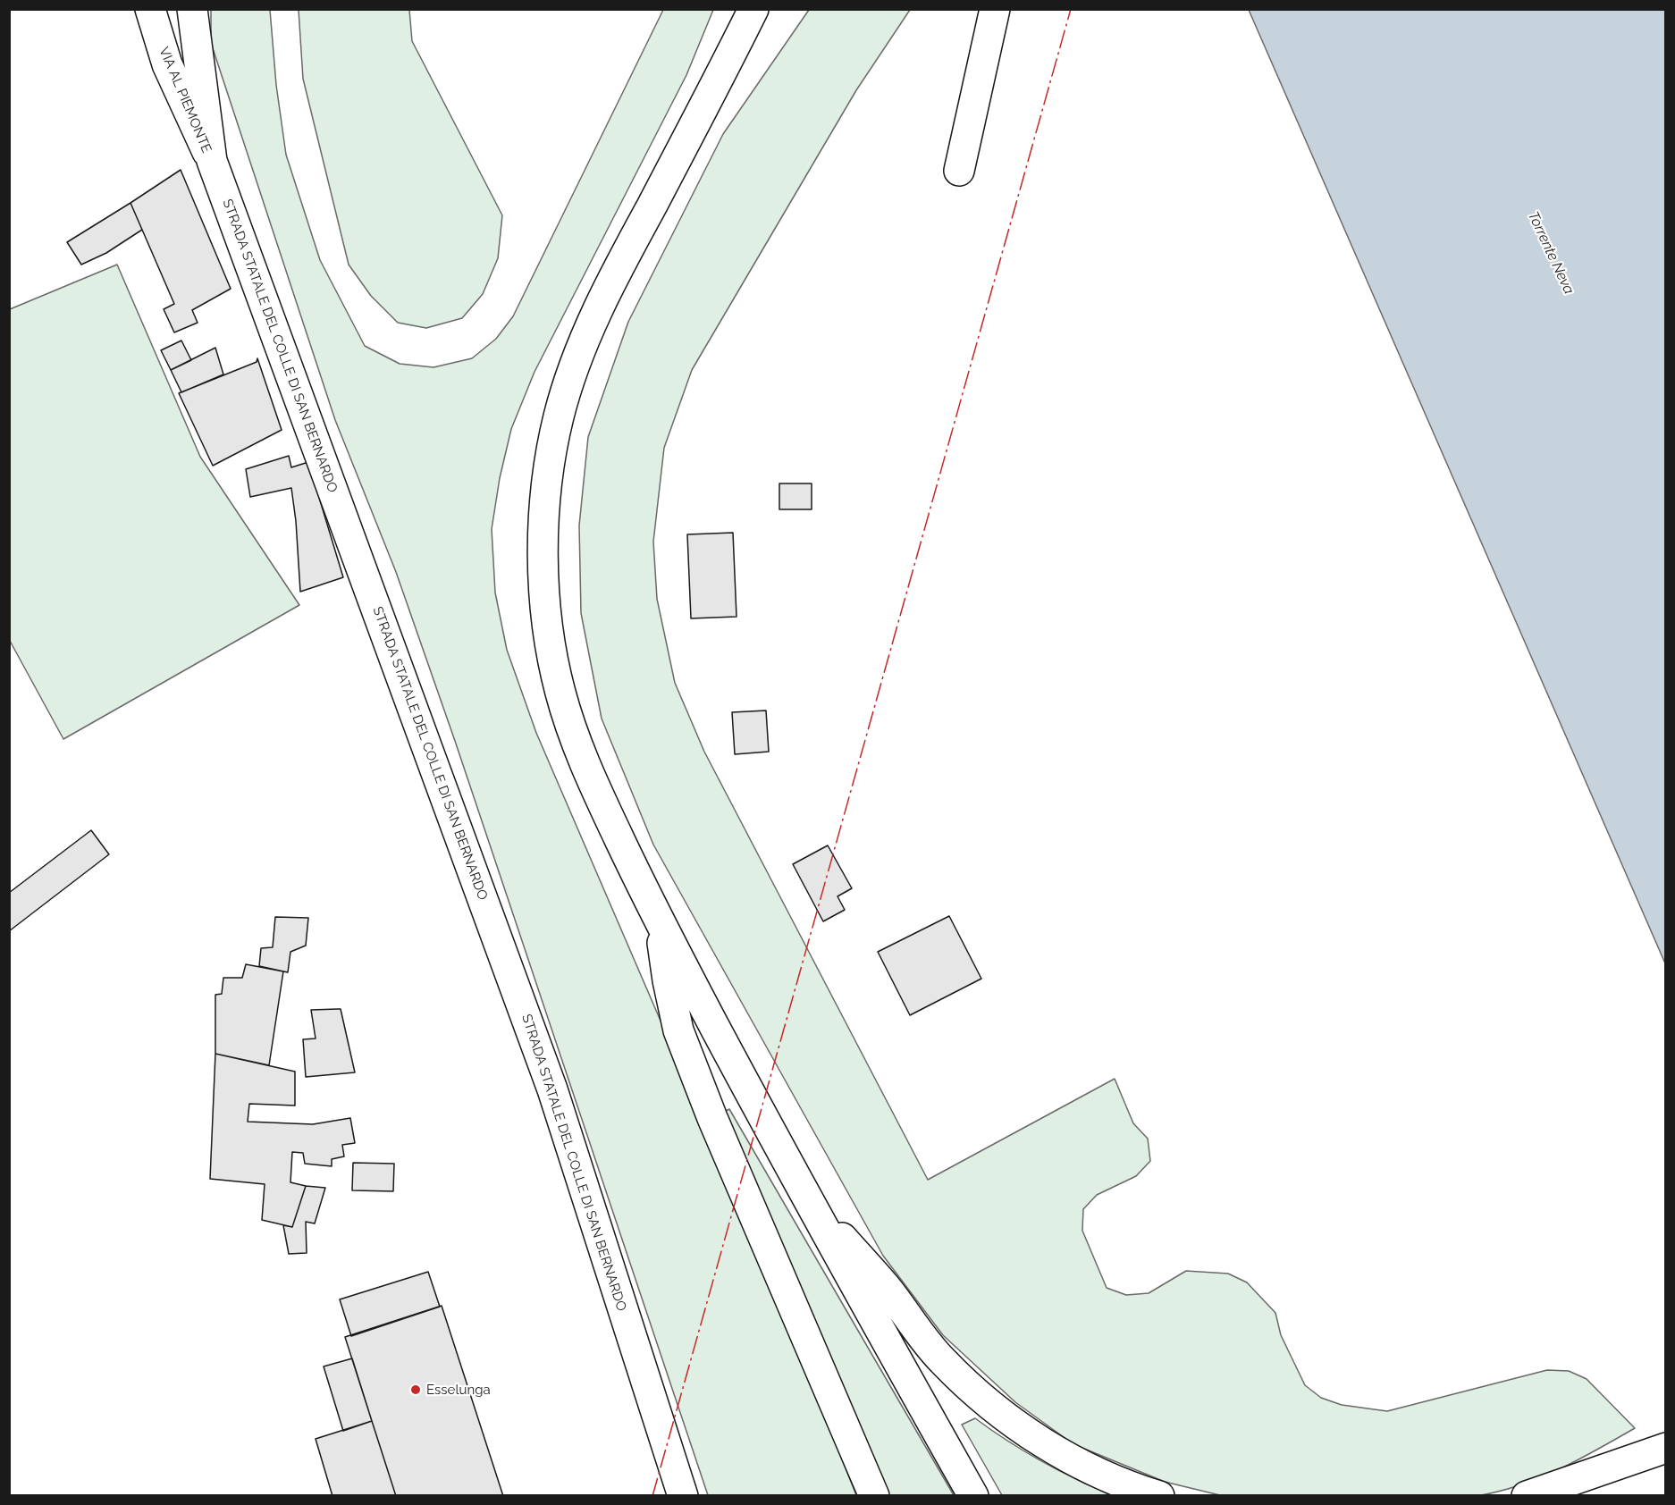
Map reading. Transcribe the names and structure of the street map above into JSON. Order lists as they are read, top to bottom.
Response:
{
  "streets": {
    "main road": ["VIA AL PIEMONTE", "STRADA STATALE DEL COLLE DI SAN BERNARDO"]
  },
  "crossings": [
    ["VIA AL PIEMONTE", "STRADA STATALE DEL COLLE DI SAN BERNARDO"]
  ],
  "water": ["Torrente Neva"],
  "places": ["Esselunga"]
}
